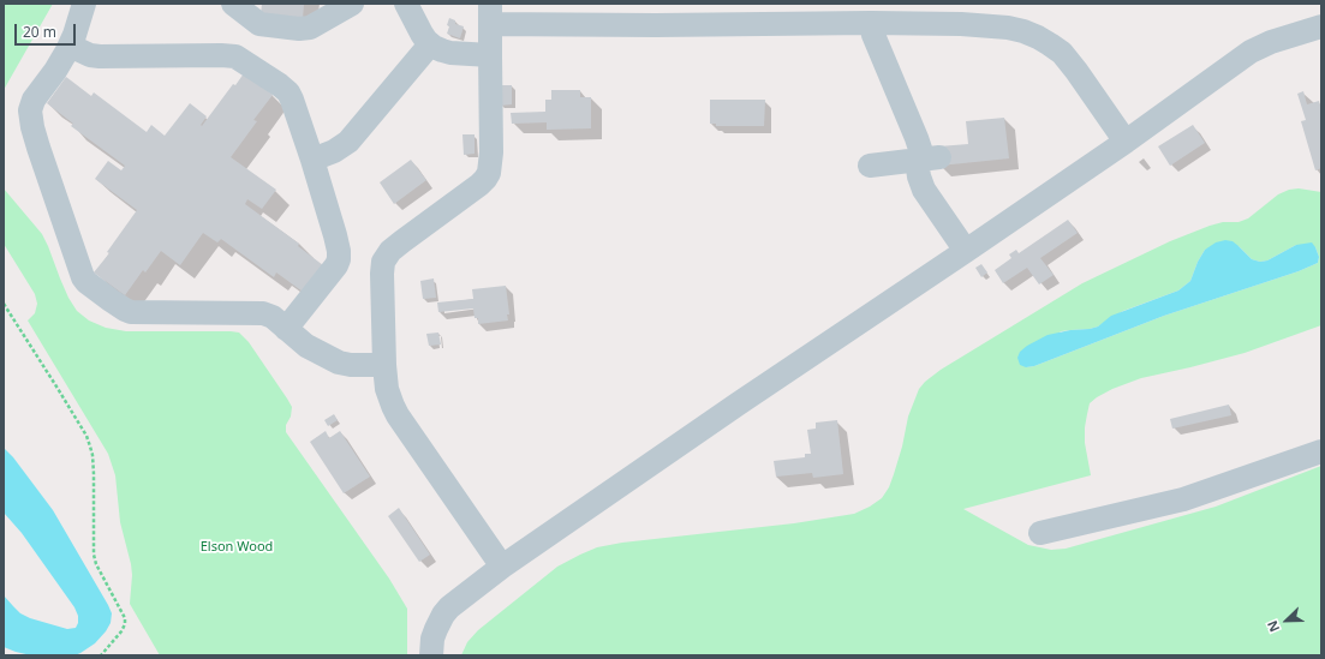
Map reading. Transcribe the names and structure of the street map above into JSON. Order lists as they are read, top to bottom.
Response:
{
  "parks": ["Elson Wood"],
  "scale_bar": "20 m",
  "north": "bottom left"
}
